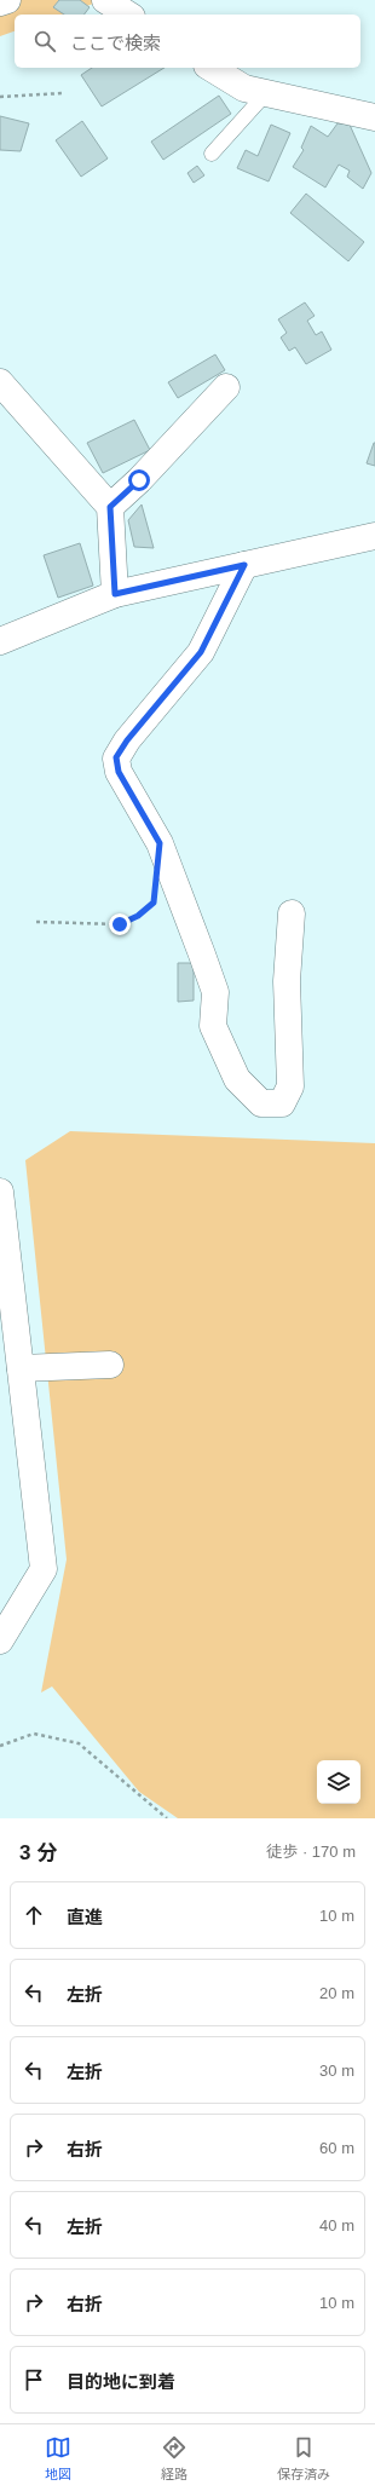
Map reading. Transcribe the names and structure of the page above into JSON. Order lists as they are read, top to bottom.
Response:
{
  "page": {
    "search": "ここで検索",
    "heading": ["3 分", "徒歩 · 170 m"],
    "list": [
      ["直進", "10 m"],
      ["左折", "20 m"],
      ["左折", "30 m"],
      ["右折", "60 m"],
      ["左折", "40 m"],
      ["右折", "10 m"],
      "目的地に到着"
    ],
    "nav": ["地図", "経路", "保存済み"]
  }
}
